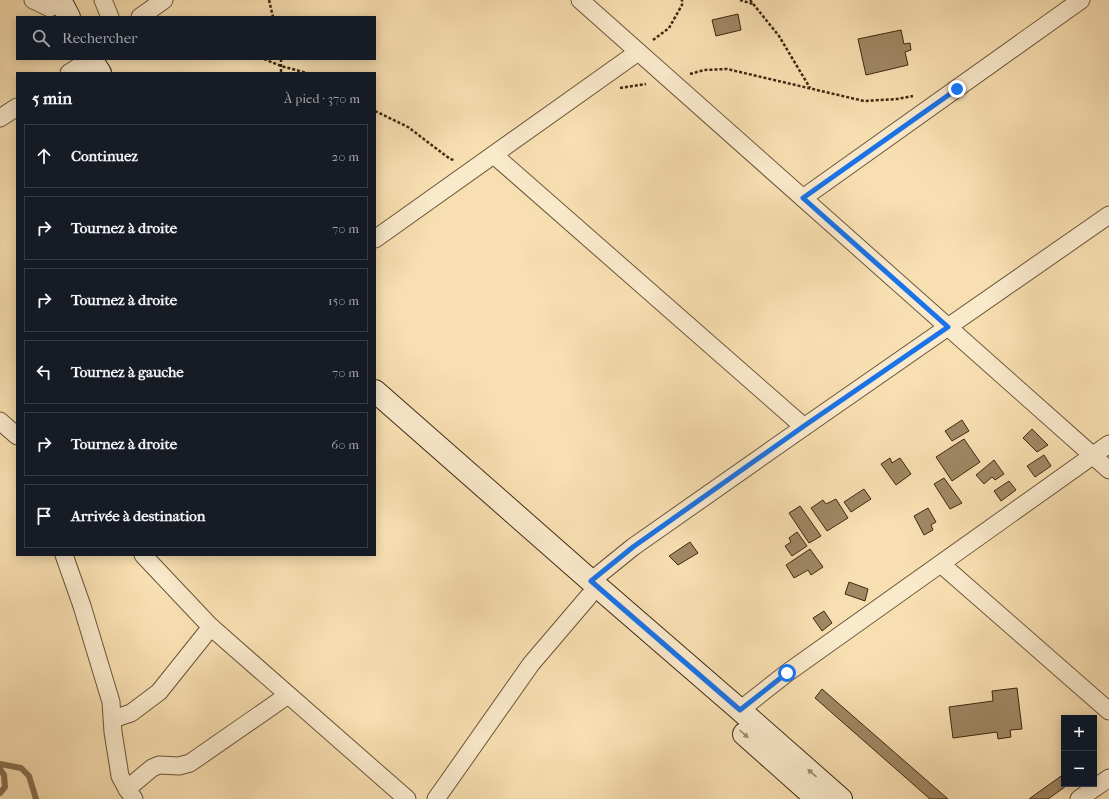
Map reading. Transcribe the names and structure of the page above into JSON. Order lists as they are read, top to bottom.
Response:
{
  "page": {
    "search": "Rechercher",
    "heading": ["5 min", "À pied · 370 m"],
    "list": [
      ["Continuez", "20 m"],
      ["Tournez à droite", "70 m"],
      ["Tournez à droite", "150 m"],
      ["Tournez à gauche", "70 m"],
      ["Tournez à droite", "60 m"],
      "Arrivée à destination"
    ],
    "map_buttons": ["+", "−"]
  }
}
